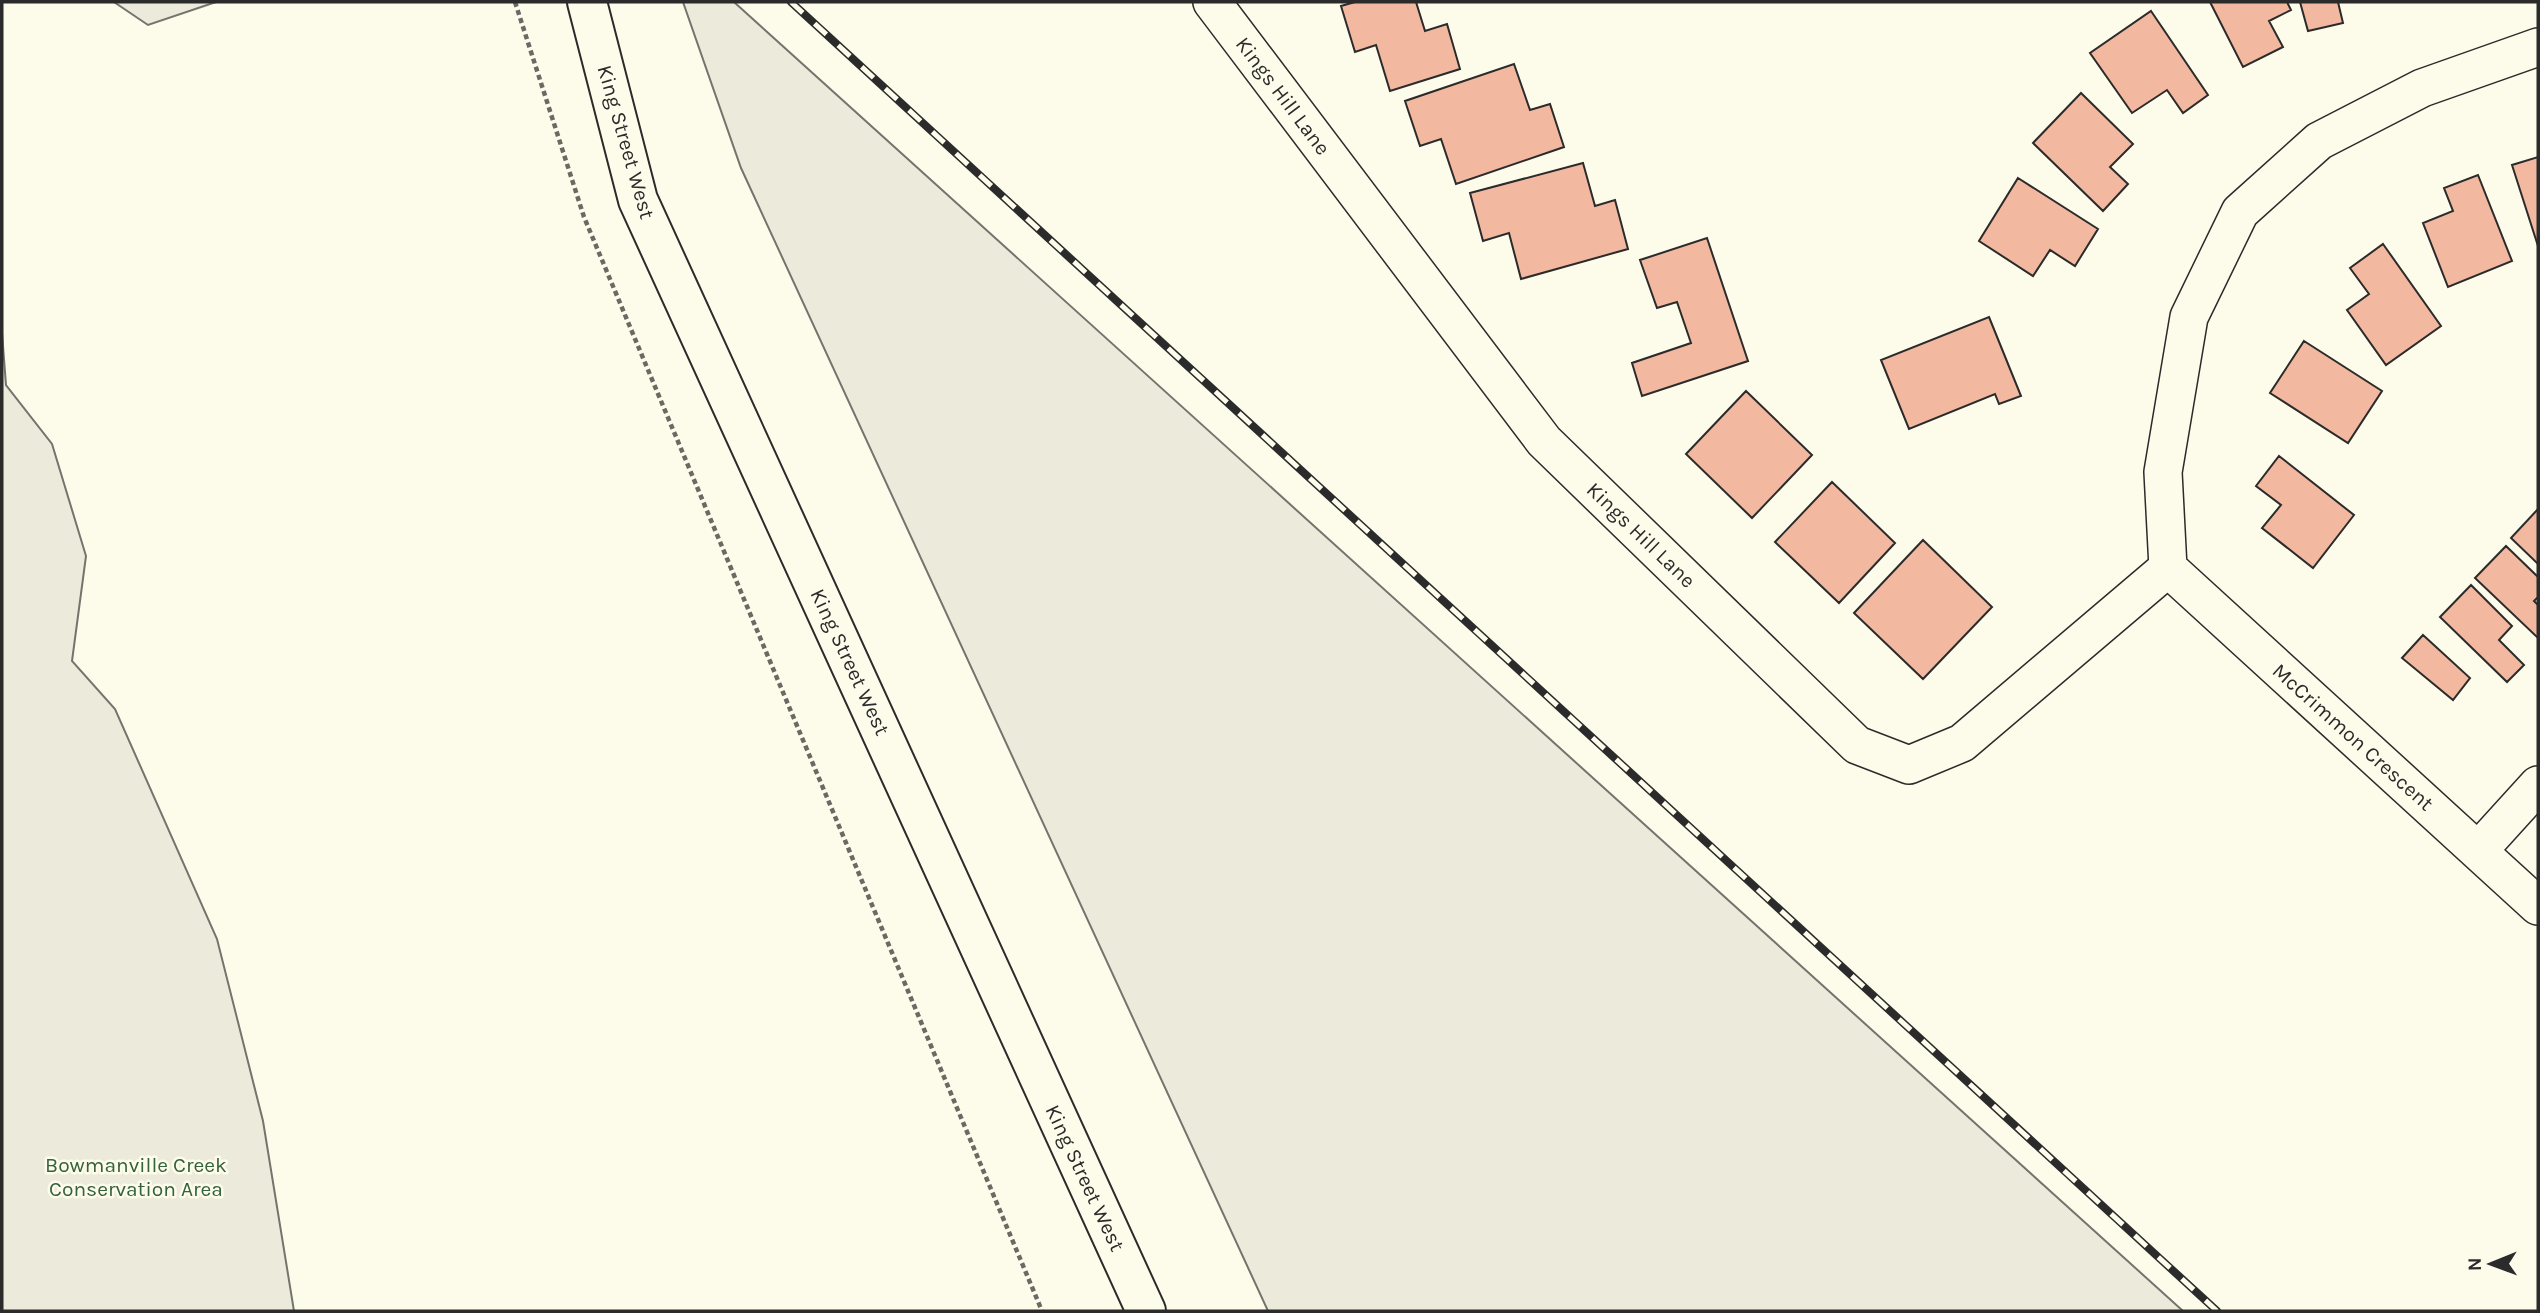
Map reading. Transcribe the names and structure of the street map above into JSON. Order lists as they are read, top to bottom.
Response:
{
  "streets": {
    "main road": ["King Street West"],
    "street": ["Kings Hill Lane", "McCrimmon Crescent"]
  },
  "crossings": [
    ["Kings Hill Lane", "McCrimmon Crescent"]
  ],
  "parks": ["Bowmanville Creek Conservation Area"],
  "north": "left"
}
